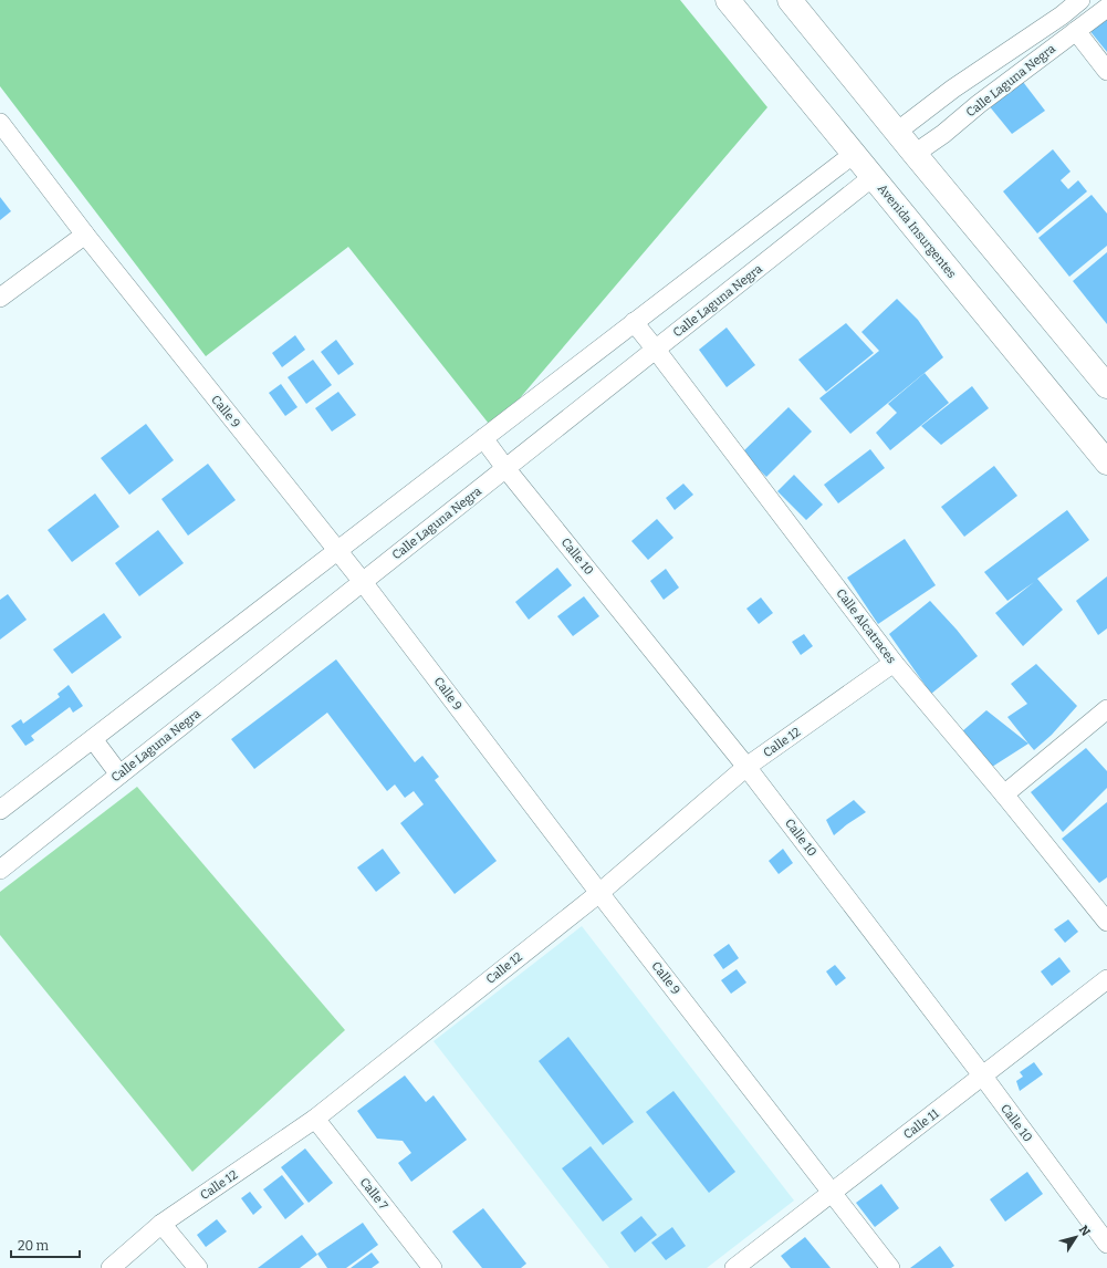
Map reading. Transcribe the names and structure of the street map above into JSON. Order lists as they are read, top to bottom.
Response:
{
  "streets": {
    "main road": ["Avenida Insurgentes"],
    "street": [
      "Calle Laguna Negra",
      "Calle 9",
      "Calle 10",
      "Calle Alcatraces",
      "Calle 12",
      "Calle 11",
      "Calle 7"
    ]
  },
  "crossings": [
    ["Calle Laguna Negra", "Avenida Insurgentes"],
    ["Calle Laguna Negra", "Calle 9"],
    ["Calle Laguna Negra", "Calle 10"],
    ["Calle Laguna Negra", "Calle Alcatraces"],
    ["Calle 9", "Calle 12"],
    ["Calle 9", "Calle 11"],
    ["Calle 10", "Calle 12"],
    ["Calle 10", "Calle 11"],
    ["Calle Alcatraces", "Calle 12"],
    ["Calle 12", "Calle 7"]
  ],
  "scale_bar": "20 m",
  "north": "top right"
}
